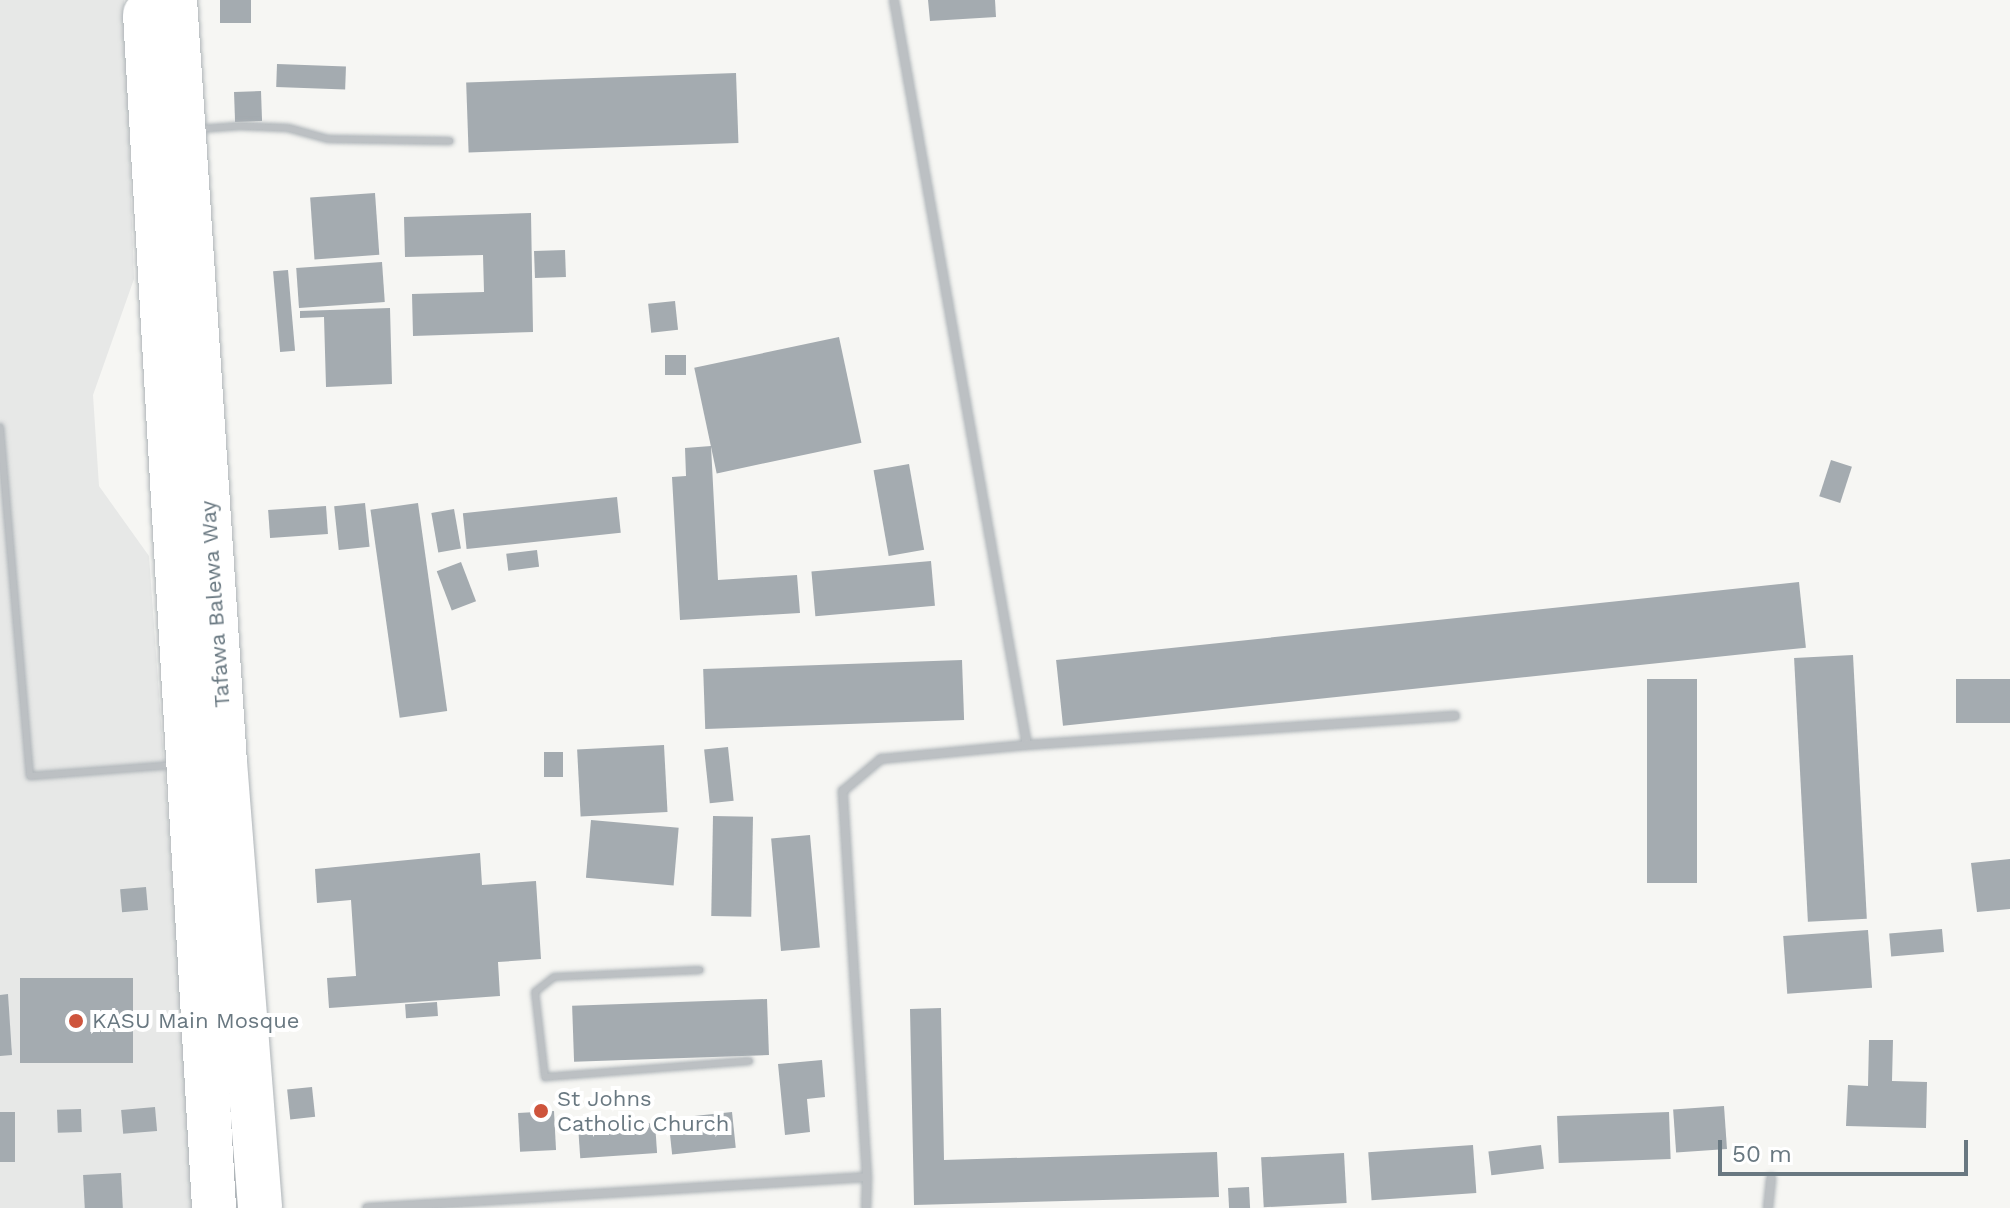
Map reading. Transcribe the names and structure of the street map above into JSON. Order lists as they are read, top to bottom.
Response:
{
  "streets": {
    "main road": ["Tafawa Balewa Way"]
  },
  "places": ["KASU Main Mosque", "St Johns Catholic Church"],
  "scale_bar": "50 m"
}
